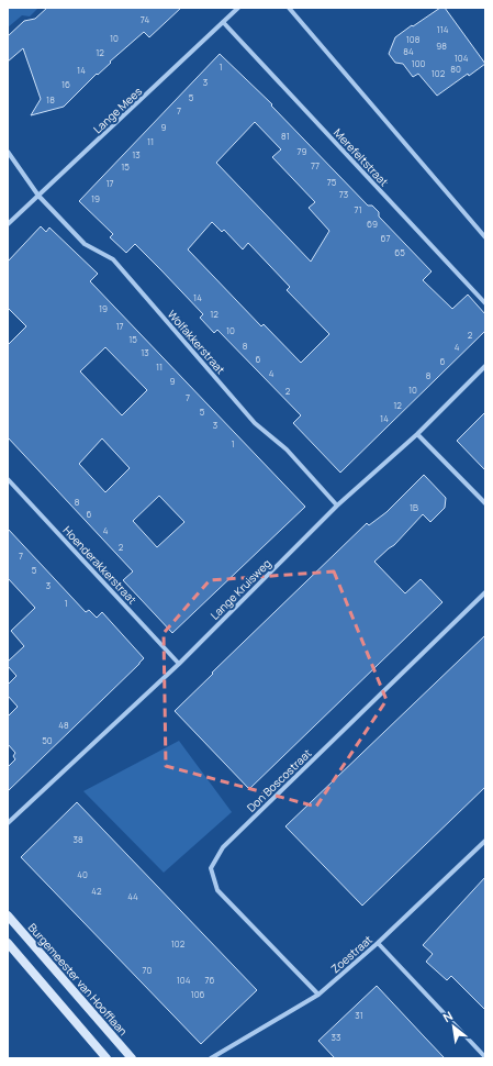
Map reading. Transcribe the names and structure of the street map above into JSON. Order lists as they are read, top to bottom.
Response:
{
  "streets": {
    "main road": ["Burgemeester van Hoofflaan"],
    "street": [
      "Lange Mees",
      "Merefeltstraat",
      "Wolfakkerstraat",
      "Hoenderakkerstraat",
      "Lange Kruisweg",
      "Don Boscostraat",
      "Zoestraat"
    ]
  },
  "crossings": [
    ["Lange Mees", "Merefeltstraat"],
    ["Lange Mees", "Wolfakkerstraat"],
    ["Wolfakkerstraat", "Lange Kruisweg"],
    ["Hoenderakkerstraat", "Lange Kruisweg"],
    ["Don Boscostraat", "Zoestraat"]
  ],
  "house_numbers": [
    "74",
    "114",
    "10",
    "108",
    "98",
    "84",
    "12",
    "104",
    "100",
    "1",
    "80",
    "14",
    "102",
    "3",
    "16",
    "5",
    "18",
    "7",
    "9",
    "81",
    "11",
    "79",
    "13",
    "77",
    "15",
    "75",
    "17",
    "73",
    "19",
    "71",
    "69",
    "67",
    "65",
    "14",
    "19",
    "12",
    "17",
    "10",
    "2",
    "15",
    "8",
    "4",
    "13",
    "6",
    "6",
    "11",
    "4",
    "8",
    "9",
    "10",
    "2",
    "7",
    "12",
    "5",
    "14",
    "3",
    "1",
    "8",
    "1B",
    "6",
    "4",
    "2",
    "7",
    "5",
    "3",
    "1",
    "48",
    "50",
    "38",
    "40",
    "42",
    "44",
    "102",
    "70",
    "104",
    "76",
    "106",
    "31",
    "33"
  ],
  "north": "top left"
}
